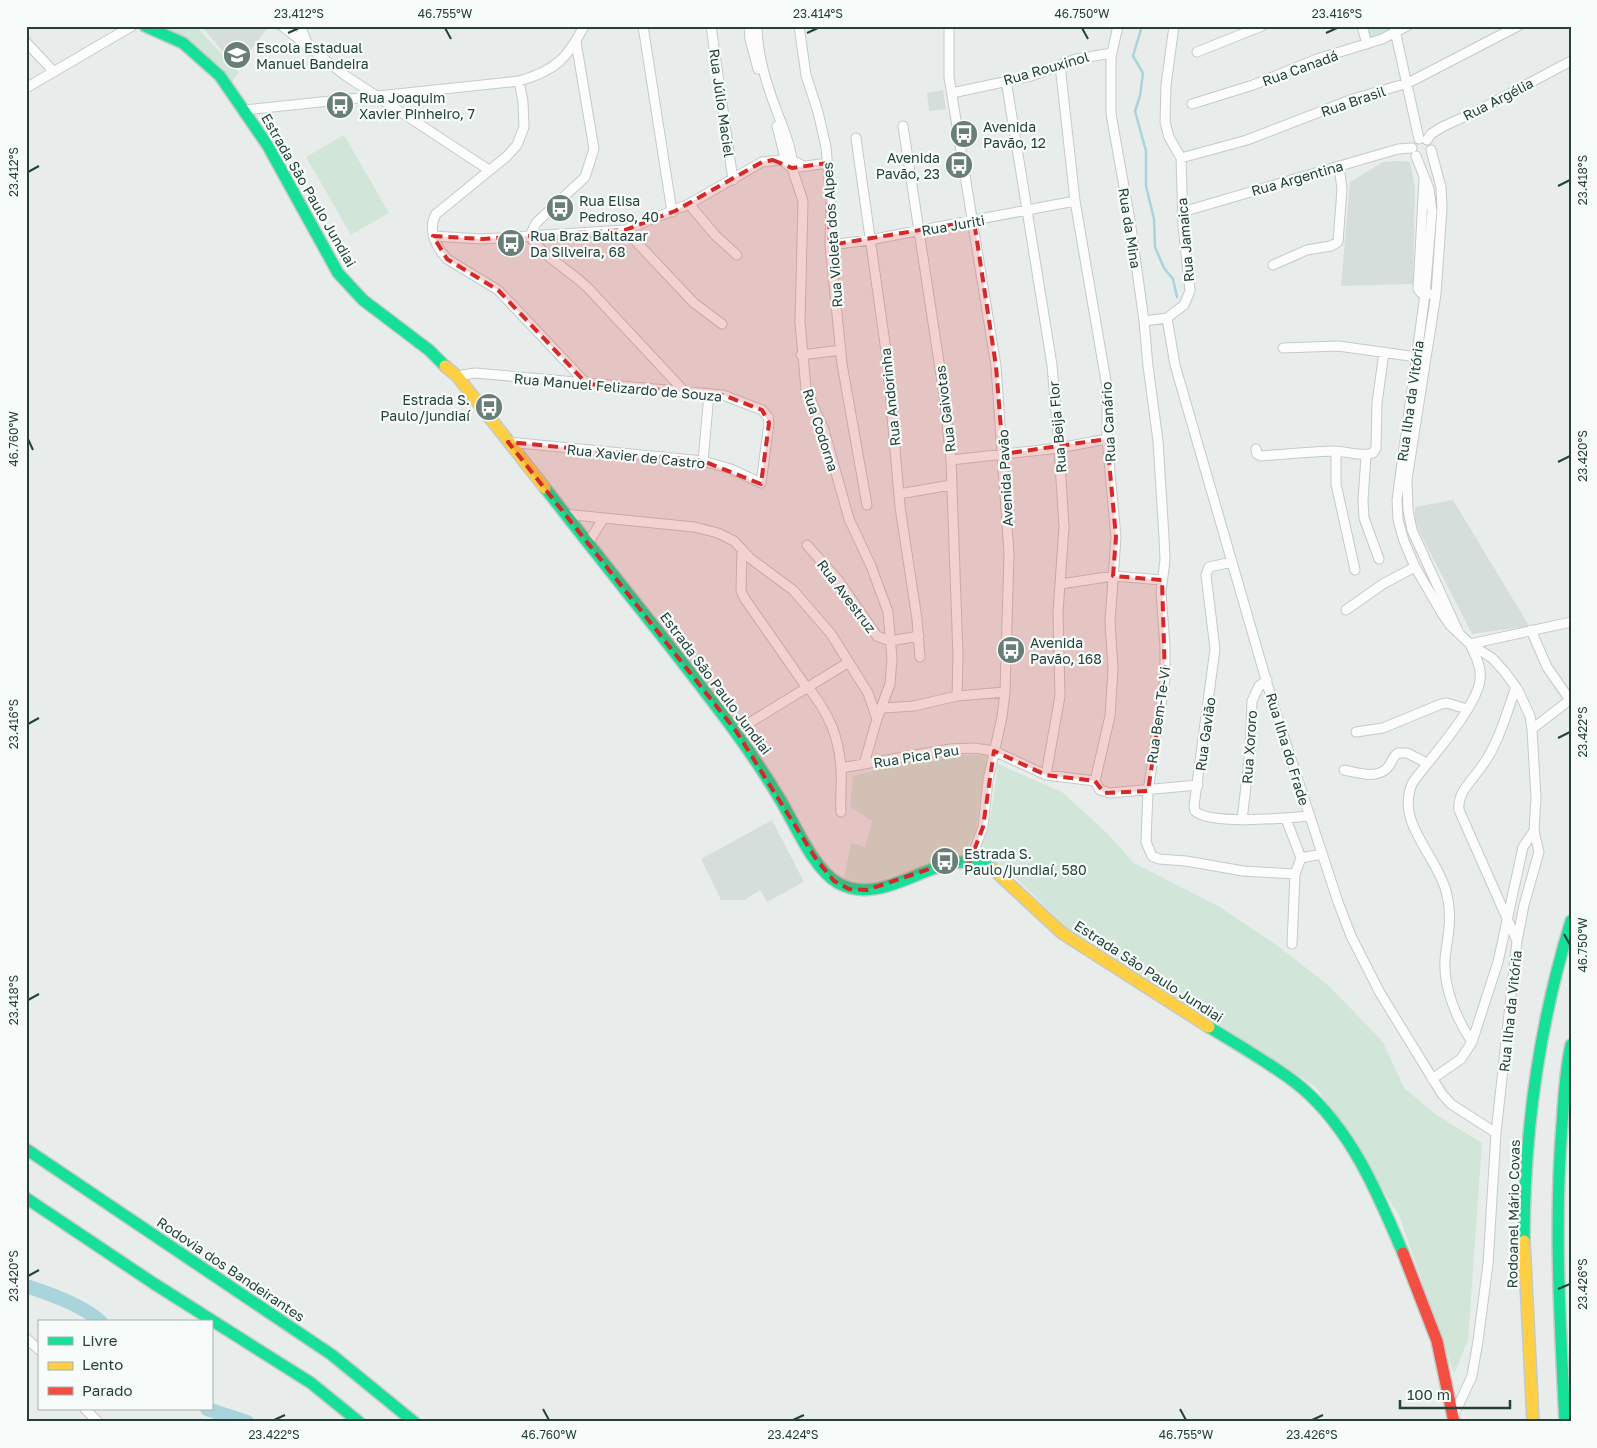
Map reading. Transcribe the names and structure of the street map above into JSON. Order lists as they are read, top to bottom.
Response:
{
  "streets": {
    "main road": ["Estrada São Paulo Jundiai", "Rodoanel Mário Covas", "Rodovia dos Bandeirantes"],
    "street": [
      "Rua Rouxinol",
      "Rua Canadá",
      "Rua Argélia",
      "Rua Brasil",
      "Rua Júlio Maciel",
      "Rua Argentina",
      "Rua Juriti",
      "Rua da Mina",
      "Rua Violeta dos Alpes",
      "Rua Jamaica",
      "Rua Manuel Felizardo de Souza",
      "Rua Andorinha",
      "Rua Ilha da Vitória",
      "Rua Gaivotas",
      "Rua Canário",
      "Rua Beija Flor",
      "Rua Codorna",
      "Rua Xavier de Castro",
      "Avenida Pavão",
      "Rua Avestruz",
      "Rua Bem-Te-Vi",
      "Rua Gavião",
      "Rua Xororo",
      "Rua Ilha do Frade",
      "Rua Pica Pau"
    ]
  },
  "crossings": [
    ["Rua Rouxinol", "Rua da Mina"],
    ["Rua Rouxinol", "Rua Canário"],
    ["Rua Rouxinol", "Rua Beija Flor"],
    ["Rua Rouxinol", "Avenida Pavão"],
    ["Rua Canadá", "Rua Ilha da Vitória"],
    ["Rua Argélia", "Rua Argentina"],
    ["Rua Argélia", "Rua Ilha da Vitória"],
    ["Rua Brasil", "Rua Jamaica"],
    ["Rua Brasil", "Rua Ilha da Vitória"],
    ["Rua Argentina", "Rua Jamaica"],
    ["Rua Argentina", "Rua Ilha da Vitória"],
    ["Estrada São Paulo Jundiai", "Rua Manuel Felizardo de Souza"],
    ["Estrada São Paulo Jundiai", "Rua Ilha da Vitória"],
    ["Estrada São Paulo Jundiai", "Rua Xavier de Castro"],
    ["Estrada São Paulo Jundiai", "Avenida Pavão"],
    ["Rua Juriti", "Rua Violeta dos Alpes"],
    ["Rua Juriti", "Rua Andorinha"],
    ["Rua Juriti", "Rua Gaivotas"],
    ["Rua Juriti", "Rua Canário"],
    ["Rua Juriti", "Rua Beija Flor"],
    ["Rua Juriti", "Avenida Pavão"],
    ["Rua da Mina", "Rua Bem-Te-Vi"],
    ["Rua Jamaica", "Rua Ilha do Frade"],
    ["Rua Manuel Felizardo de Souza", "Rua Xavier de Castro"],
    ["Rua Ilha da Vitória", "Rua Ilha do Frade"],
    ["Rua Canário", "Rua Pica Pau"],
    ["Rua Beija Flor", "Rua Pica Pau"],
    ["Rua Codorna", "Rua Avestruz"],
    ["Rua Codorna", "Rua Pica Pau"],
    ["Avenida Pavão", "Rua Pica Pau"],
    ["Rua Gavião", "Rua Xororo"],
    ["Rua Gavião", "Rua Ilha do Frade"],
    ["Rua Xororo", "Rua Ilha do Frade"]
  ],
  "places": {
    "school or university": ["Escola Estadual Manuel Bandeira"],
    "bus stop": [
      "Rua Joaquim Xavier Pinheiro, 7",
      "Avenida Pavão, 12",
      "Avenida Pavão, 23",
      "Rua Elisa Pedroso, 40",
      "Rua Braz Baltazar Da Silveira, 68",
      "Estrada S. Paulo/jundiaí",
      "Avenida Pavão, 168",
      "Estrada S. Paulo/jundiaí, 580"
    ]
  },
  "legend": ["Livre", "Lento", "Parado"],
  "scale_bar": "100 m",
  "coordinates": [
    "23.412°S",
    "46.755°W",
    "23.414°S",
    "46.750°W",
    "23.416°S",
    "23.418°S",
    "46.760°W",
    "23.420°S",
    "23.422°S",
    "23.426°S",
    "23.424°S"
  ]
}
